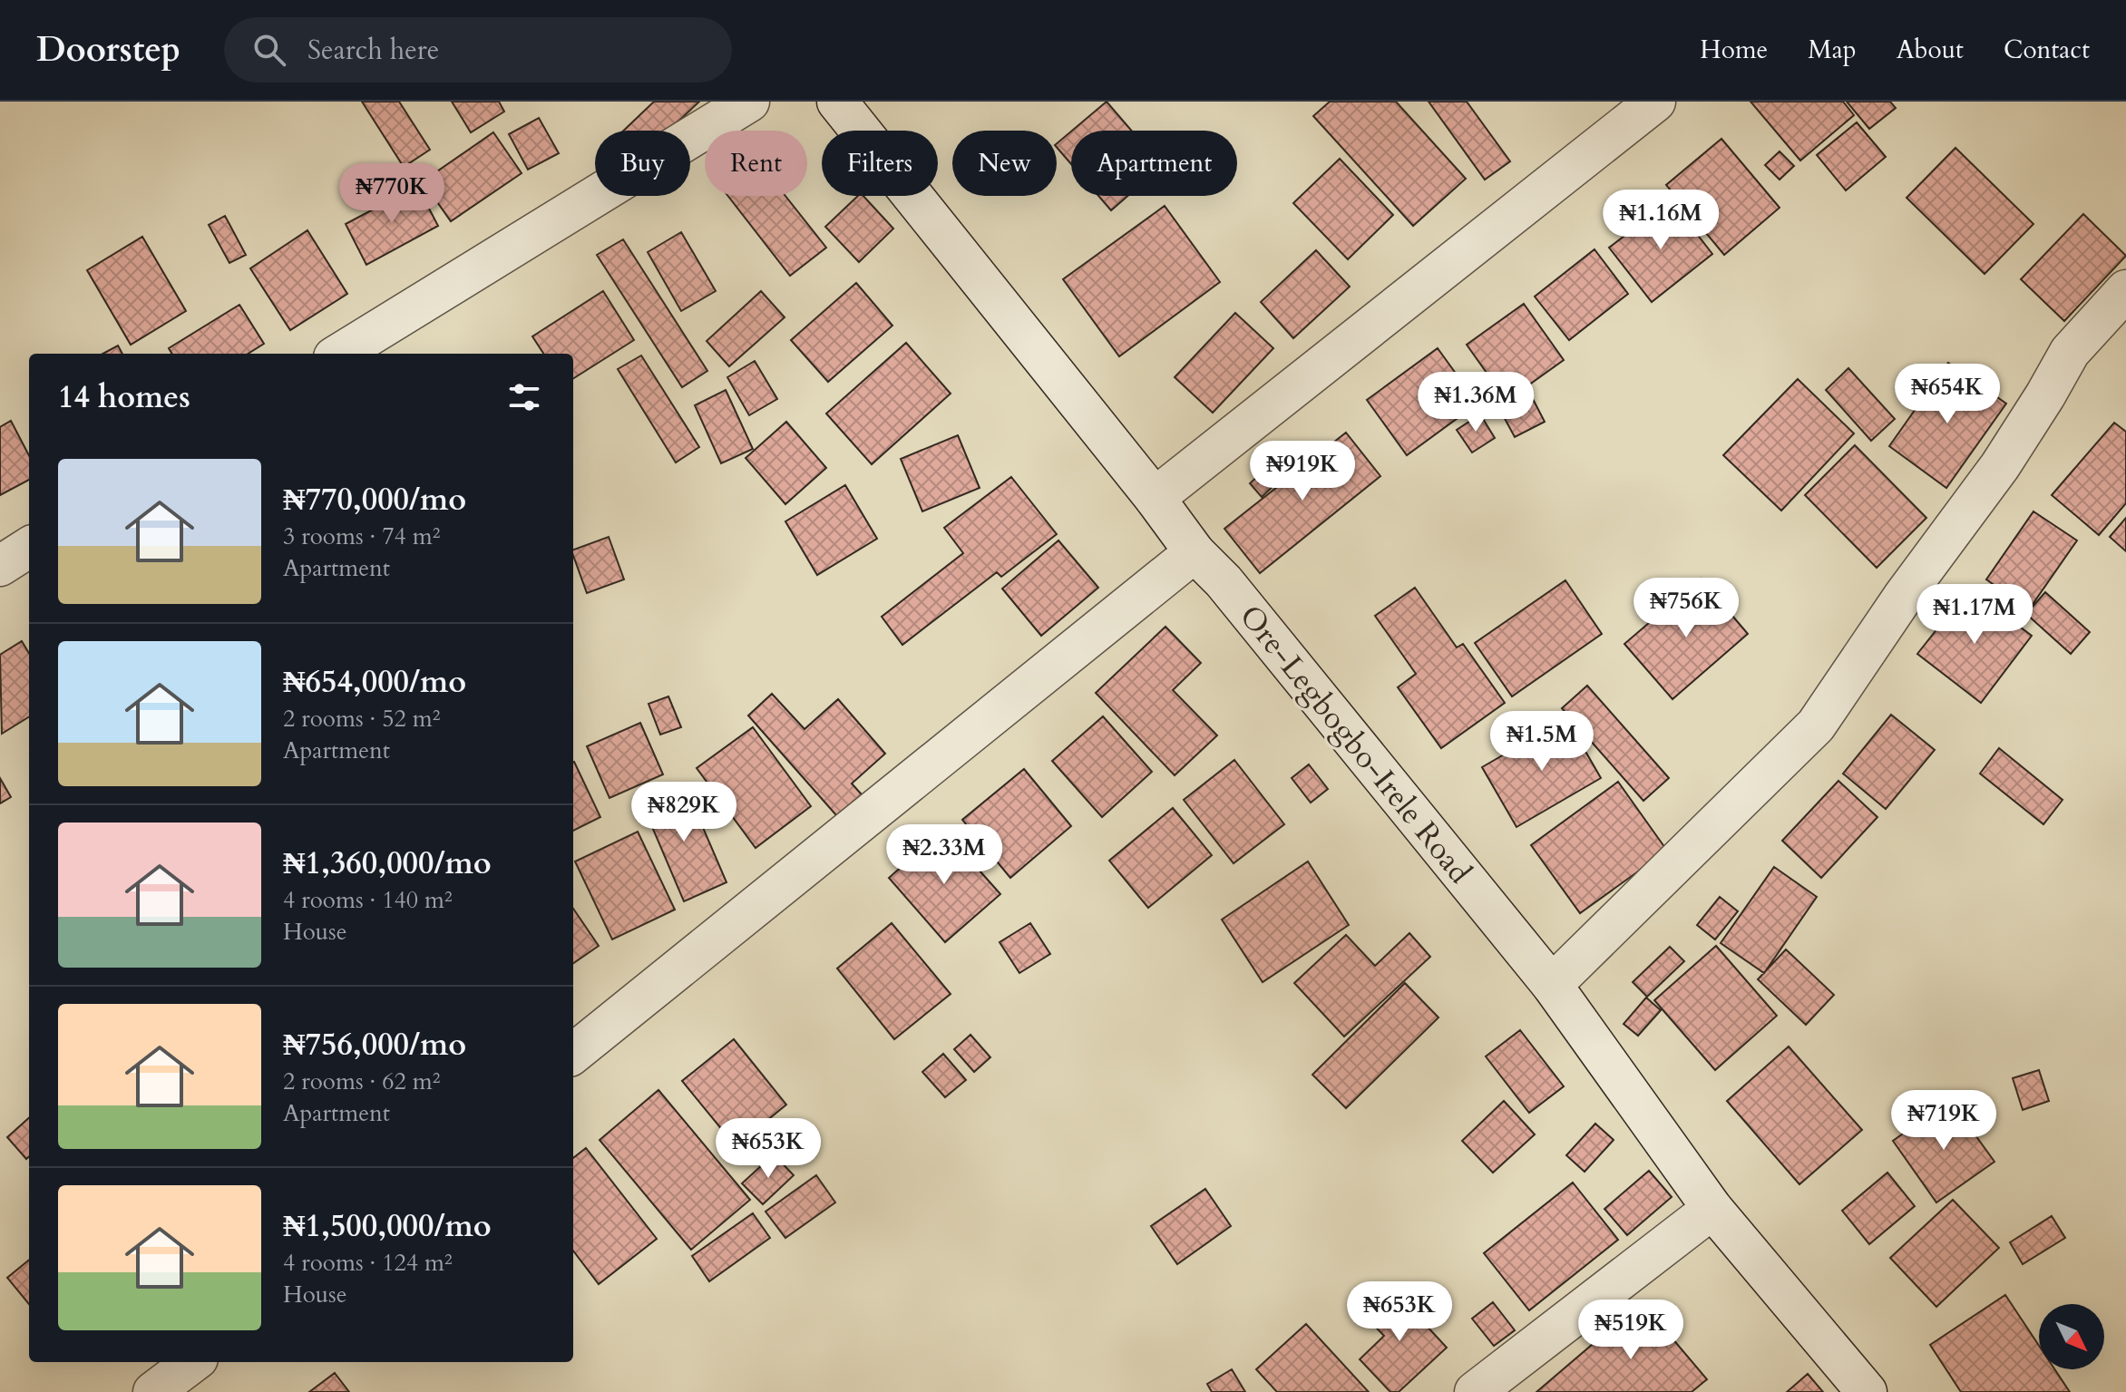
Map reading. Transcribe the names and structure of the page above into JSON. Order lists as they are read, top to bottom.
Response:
{
  "streets": {
    "street": ["Ore-Legbogbo-Irele Road"]
  },
  "north": "bottom right",
  "page": {
    "header": "Doorstep",
    "search": "Search here",
    "nav": [
      "Home",
      "Map",
      "About",
      "Contact"
    ],
    "chip": [
      "Buy",
      "Rent",
      "Filters",
      "New",
      "Apartment"
    ],
    "price": [
      "₦770K",
      "₦1.16M",
      "₦654K",
      "₦1.36M",
      "₦919K",
      "₦756K",
      "₦1.17M",
      "₦1.5M",
      "₦829K",
      "₦2.33M",
      "₦719K",
      "₦653K",
      "₦653K",
      "₦519K"
    ],
    "heading": "14 homes",
    "list": [
      {
        "name": "₦770,000/mo",
        "note": "3 rooms · 74 m² · Apartment"
      },
      {
        "name": "₦654,000/mo",
        "note": "2 rooms · 52 m² · Apartment"
      },
      {
        "name": "₦1,360,000/mo",
        "note": "4 rooms · 140 m² · House"
      },
      {
        "name": "₦756,000/mo",
        "note": "2 rooms · 62 m² · Apartment"
      },
      {
        "name": "₦1,500,000/mo",
        "note": "4 rooms · 124 m² · House"
      }
    ]
  }
}
